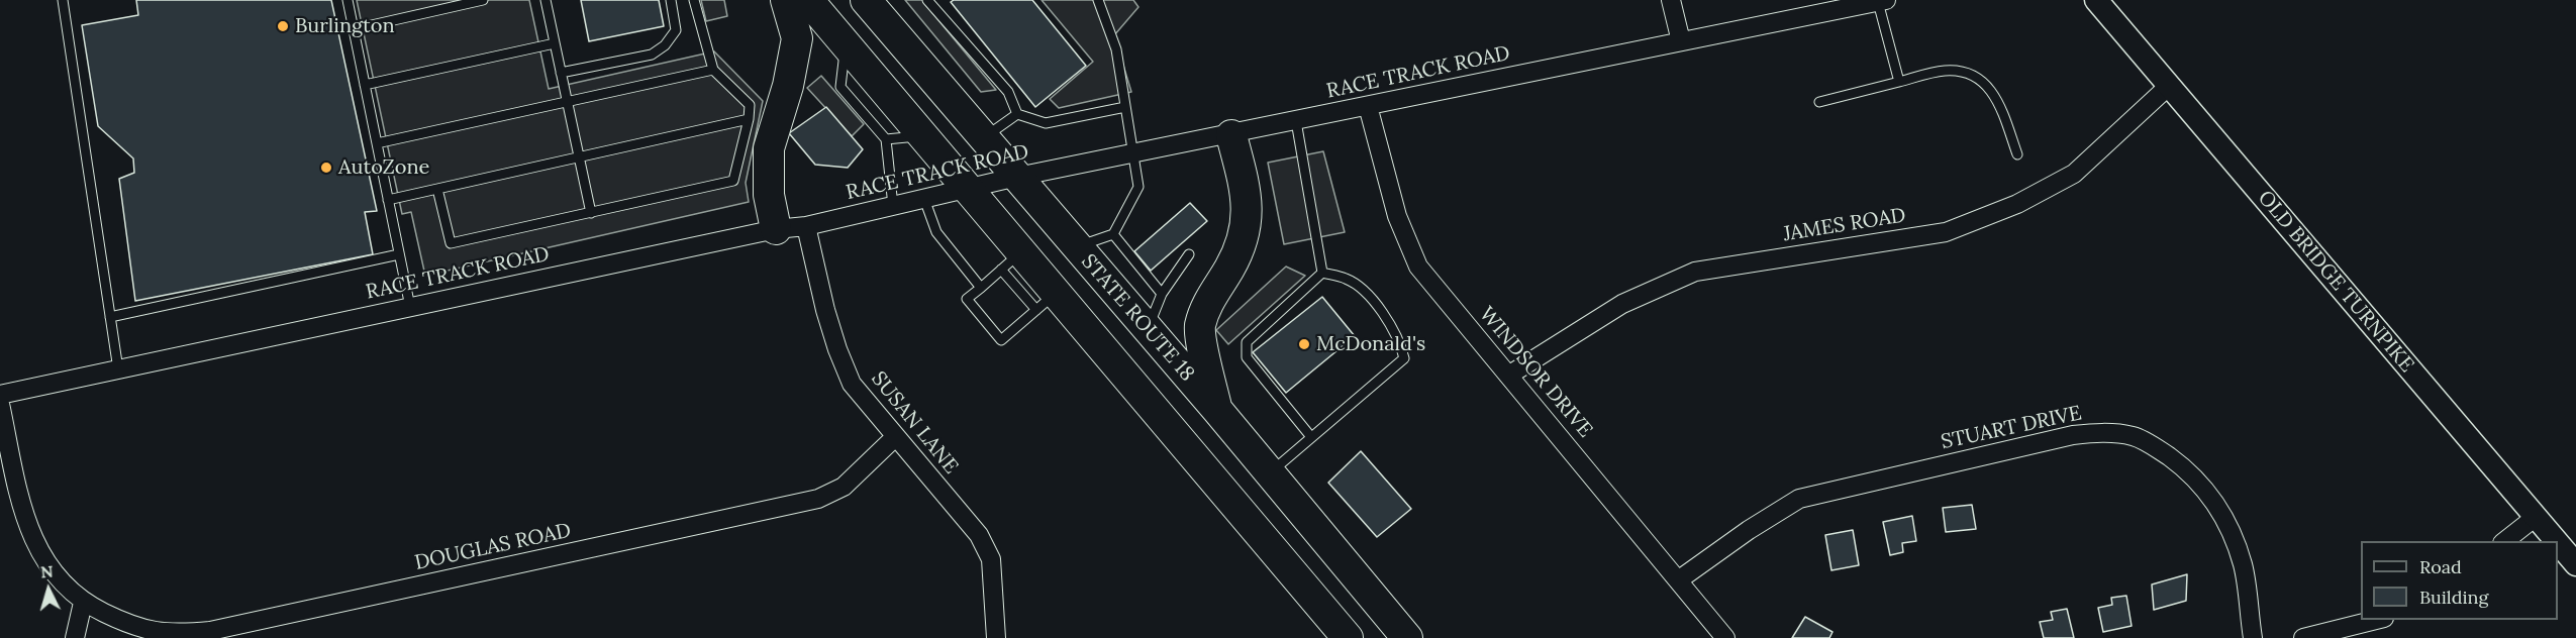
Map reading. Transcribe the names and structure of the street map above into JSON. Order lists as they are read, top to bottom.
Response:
{
  "streets": {
    "highway": ["STATE ROUTE 18"],
    "street": [
      "RACE TRACK ROAD",
      "JAMES ROAD",
      "OLD BRIDGE TURNPIKE",
      "WINDSOR DRIVE",
      "SUSAN LANE",
      "STUART DRIVE",
      "DOUGLAS ROAD"
    ]
  },
  "crossings": [
    ["RACE TRACK ROAD", "STATE ROUTE 18"],
    ["RACE TRACK ROAD", "WINDSOR DRIVE"],
    ["RACE TRACK ROAD", "SUSAN LANE"],
    ["JAMES ROAD", "OLD BRIDGE TURNPIKE"],
    ["JAMES ROAD", "WINDSOR DRIVE"],
    ["WINDSOR DRIVE", "STUART DRIVE"],
    ["SUSAN LANE", "DOUGLAS ROAD"]
  ],
  "places": ["Burlington", "AutoZone", "McDonald's"],
  "legend": ["Road", "Building"],
  "north": "top"
}
